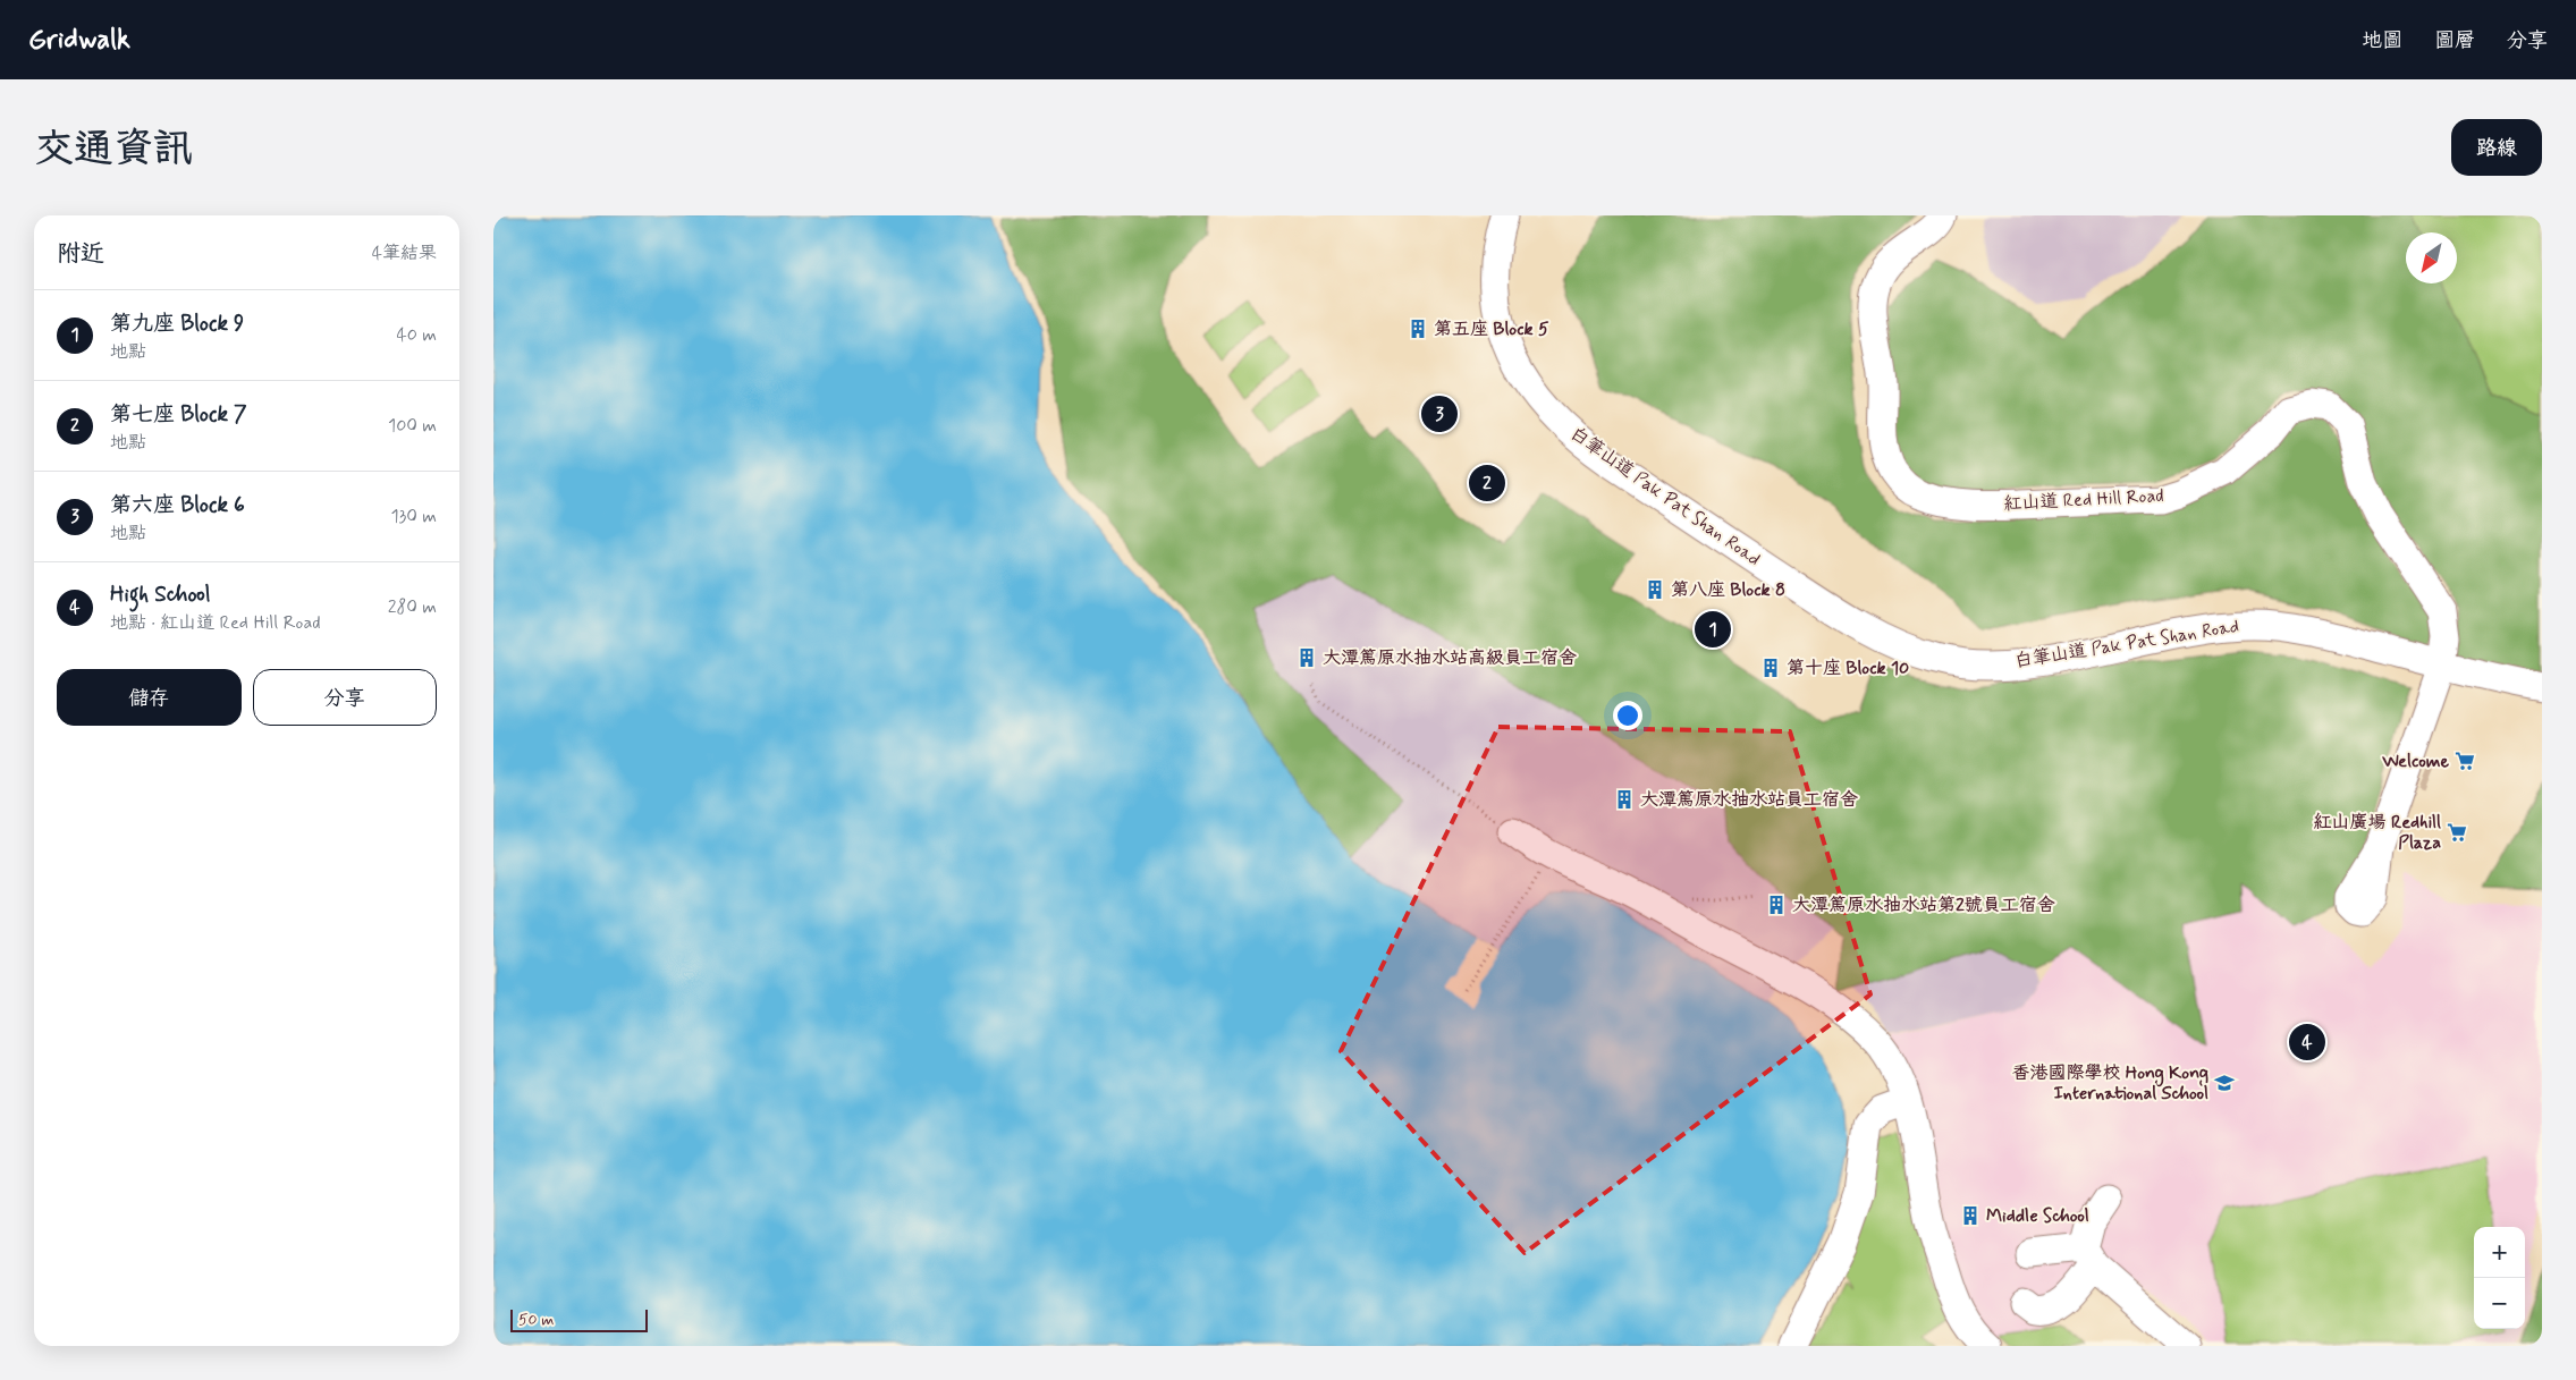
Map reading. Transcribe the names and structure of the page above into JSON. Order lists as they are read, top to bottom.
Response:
{
  "streets": {
    "street": ["白筆山道 Pak Pat Shan Road", "紅山道 Red Hill Road"]
  },
  "crossings": [
    ["白筆山道 Pak Pat Shan Road", "紅山道 Red Hill Road"]
  ],
  "places": {
    "building": [
      "第五座 Block 5",
      "第八座 Block 8",
      "大潭篤原水抽水站高級員工宿舍",
      "第十座 Block 10",
      "大潭篤原水抽水站員工宿舍",
      "大潭篤原水抽水站第2號員工宿舍",
      "Middle School"
    ],
    "supermarket": ["Welcome", "紅山廣場 Redhill Plaza"],
    "school or university": ["香港國際學校 Hong Kong International School"]
  },
  "scale_bar": "50 m",
  "north": "bottom left",
  "page": {
    "header": "Gridwalk",
    "nav": ["地圖", "圖層", "分享"],
    "buttons": [
      "路線",
      ["儲存", "分享"]
    ],
    "title": "交通資訊",
    "heading": ["附近", "4筆結果"],
    "list": [
      {
        "mark": "1",
        "name": "第九座 Block 9",
        "note": "地點",
        "value": "40 m"
      },
      {
        "mark": "2",
        "name": "第七座 Block 7",
        "note": "地點",
        "value": "100 m"
      },
      {
        "mark": "3",
        "name": "第六座 Block 6",
        "note": "地點",
        "value": "130 m"
      },
      {
        "mark": "4",
        "name": "High School",
        "note": "地點 · 紅山道 Red Hill Road",
        "value": "280 m"
      }
    ],
    "pins": [
      "3",
      "2",
      "1",
      "4"
    ],
    "map_buttons": ["+", "−"],
    "scale": "50 m"
  }
}
